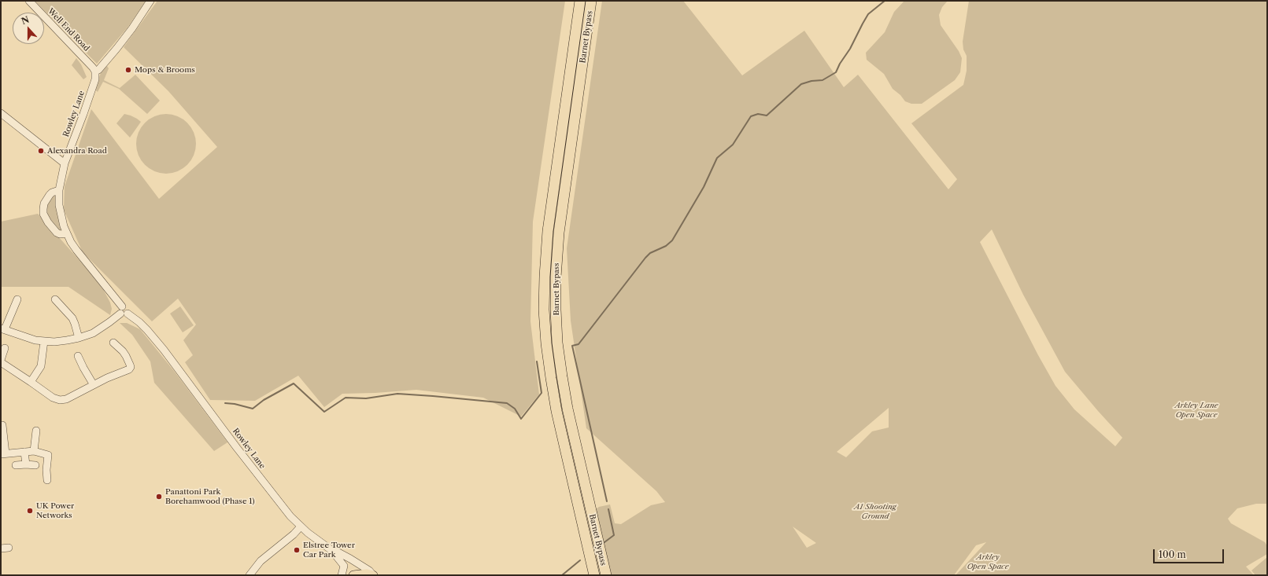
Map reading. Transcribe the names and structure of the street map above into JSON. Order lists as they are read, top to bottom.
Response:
{
  "streets": {
    "highway": ["Barnet Bypass"],
    "street": ["Well End Road", "Rowley Lane"]
  },
  "crossings": [
    ["Well End Road", "Rowley Lane"]
  ],
  "parks": ["Arkley Lane Open Space", "A1 Shooting Ground", "Arkley Open Space"],
  "places": [
    "Mops & Brooms",
    "Alexandra Road",
    "Panattoni Park Borehamwood (Phase 1)",
    "UK Power Networks",
    "Elstree Tower Car Park"
  ],
  "scale_bar": "100 m",
  "north": "top"
}
